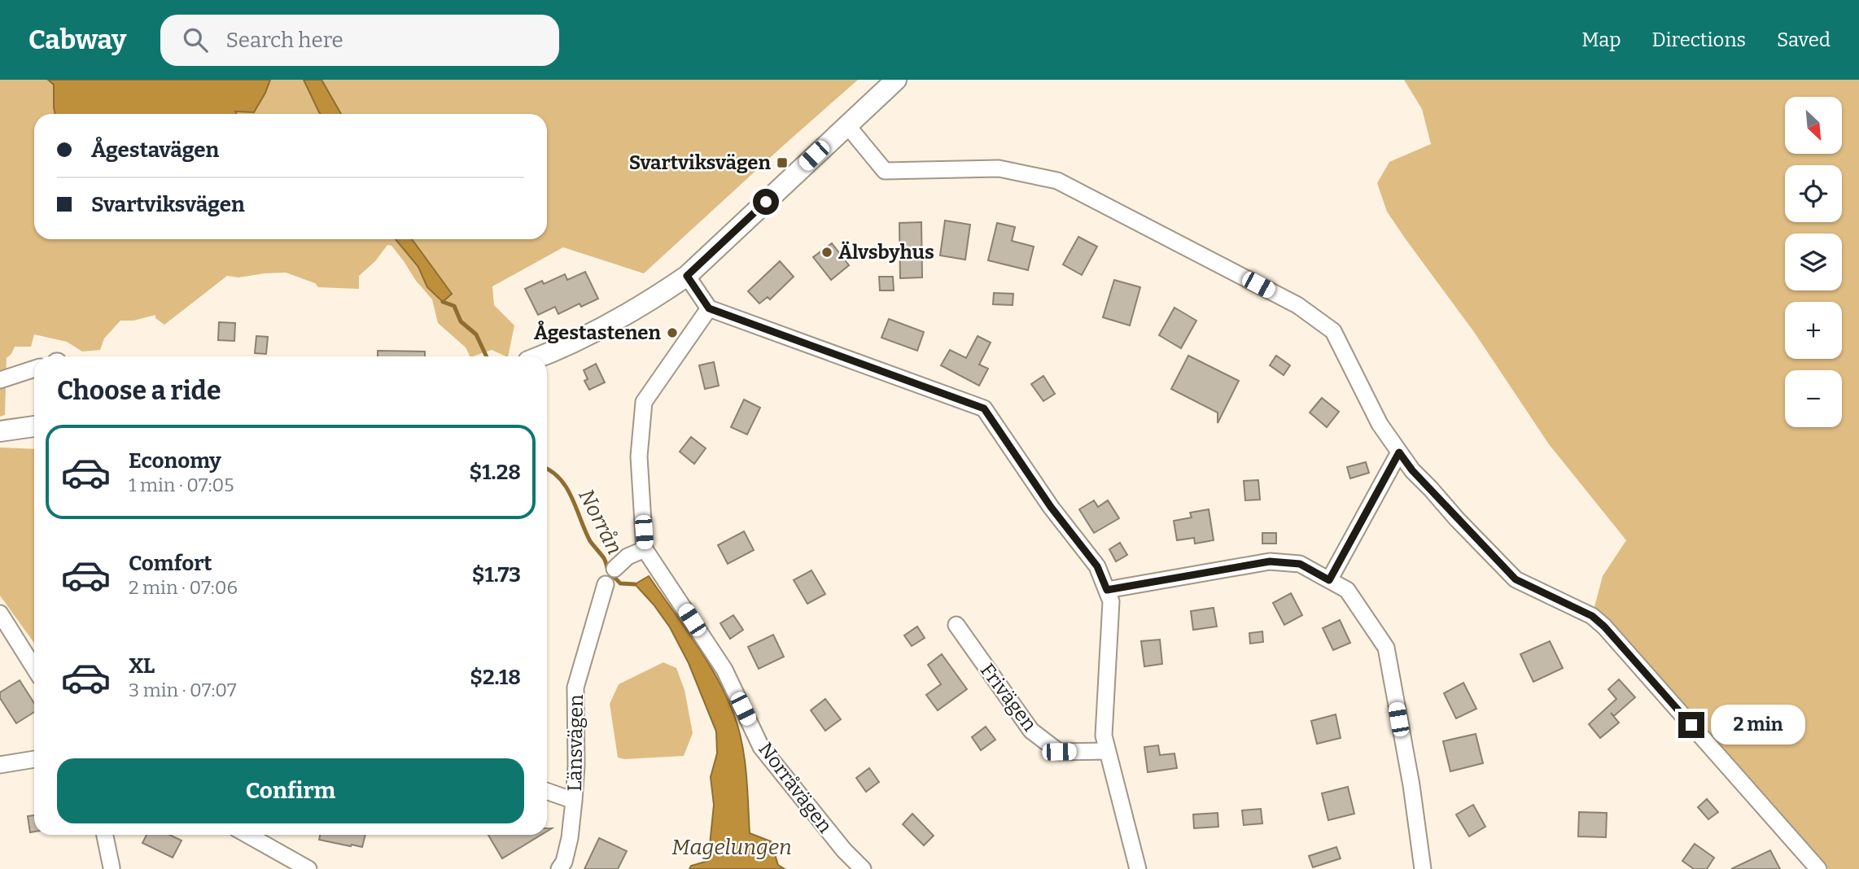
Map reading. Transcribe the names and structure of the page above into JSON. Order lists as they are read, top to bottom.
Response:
{
  "streets": {
    "street": ["Frivägen", "Länsvägen", "Norråvägen"]
  },
  "water": ["Norrån", "Magelungen"],
  "places": {
    "transit": ["Svartviksvägen"],
    "other": ["Älvsbyhus", "Ågestastenen"]
  },
  "north": "bottom right",
  "page": {
    "header": "Cabway",
    "search": "Search here",
    "nav": ["Map", "Directions", "Saved"],
    "map_buttons": ["+", "−"],
    "banner": ["Ågestavägen", "Svartviksvägen"],
    "heading": "Choose a ride",
    "list": [
      {
        "name": "Economy",
        "note": "1 min · 07:05",
        "value": "$1.28"
      },
      {
        "name": "Comfort",
        "note": "2 min · 07:06",
        "value": "$1.73"
      },
      {
        "name": "XL",
        "note": "3 min · 07:07",
        "value": "$2.18"
      }
    ],
    "bubble": "2 min",
    "buttons": "Confirm"
  }
}
